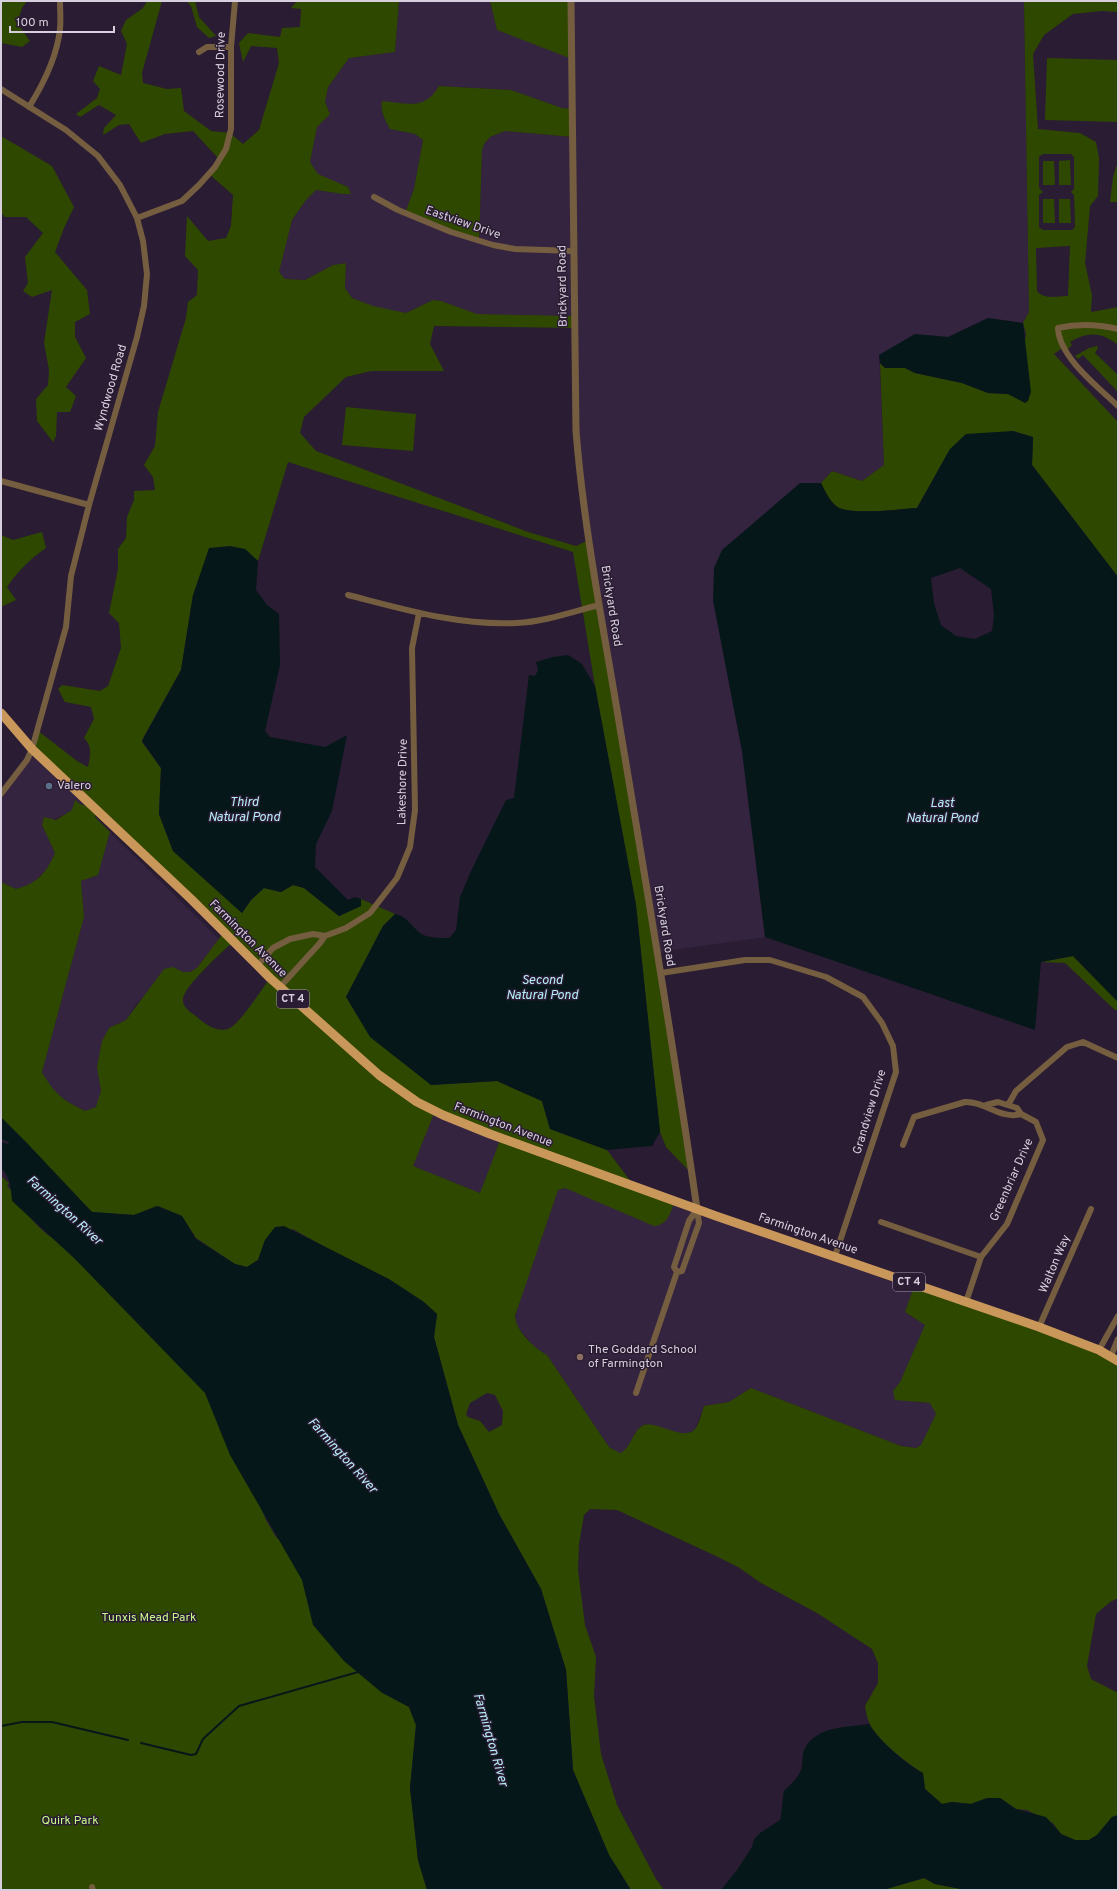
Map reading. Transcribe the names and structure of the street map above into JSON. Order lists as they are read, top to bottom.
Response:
{
  "streets": {
    "main road": ["Farmington Avenue", "CT 4"],
    "street": [
      "Rosewood Drive",
      "Eastview Drive",
      "Brickyard Road",
      "Wyndwood Road",
      "Lakeshore Drive",
      "Grandview Drive",
      "Greenbriar Drive",
      "Walton Way"
    ]
  },
  "crossings": [
    ["Rosewood Drive", "Wyndwood Road"],
    ["Eastview Drive", "Brickyard Road"],
    ["Brickyard Road", "Farmington Avenue"],
    ["Brickyard Road", "Grandview Drive"],
    ["Wyndwood Road", "Farmington Avenue"],
    ["Lakeshore Drive", "Farmington Avenue"],
    ["Farmington Avenue", "Grandview Drive"],
    ["Farmington Avenue", "Greenbriar Drive"],
    ["Farmington Avenue", "Walton Way"]
  ],
  "water": [
    "Third Natural Pond",
    "Last Natural Pond",
    "Second Natural Pond",
    "Farmington River"
  ],
  "parks": ["Tunxis Mead Park", "Quirk Park"],
  "places": ["Valero", "The Goddard School of Farmington"],
  "scale_bar": "100 m"
}
